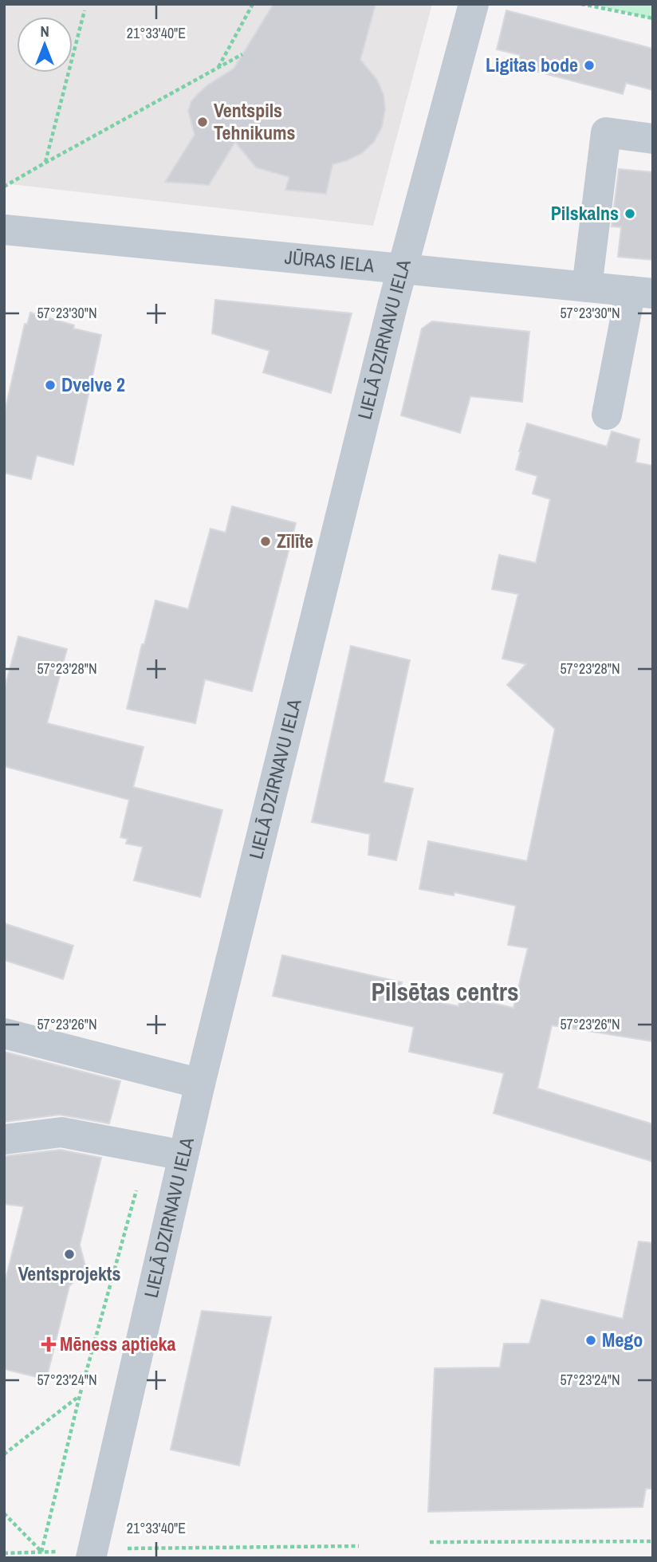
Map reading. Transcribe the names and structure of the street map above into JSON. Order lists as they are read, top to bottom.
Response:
{
  "streets": {
    "street": ["JŪRAS IELA", "LIELĀ DZIRNAVU IELA"]
  },
  "crossings": [
    ["JŪRAS IELA", "LIELĀ DZIRNAVU IELA"]
  ],
  "districts": ["Pilsētas centrs"],
  "places": {
    "other": [
      "Ligitas bode",
      "Ventspils Tehnikums",
      "Pilskalns",
      "Dvelve 2",
      "Zīlīte",
      "Ventsprojekts",
      "Mego"
    ],
    "health": ["Mēness aptieka"]
  },
  "north": "top",
  "coordinates": [
    "21°33'40\"E",
    "57°23'30\"N",
    "57°23'28\"N",
    "57°23'26\"N",
    "57°23'24\"N"
  ]
}
